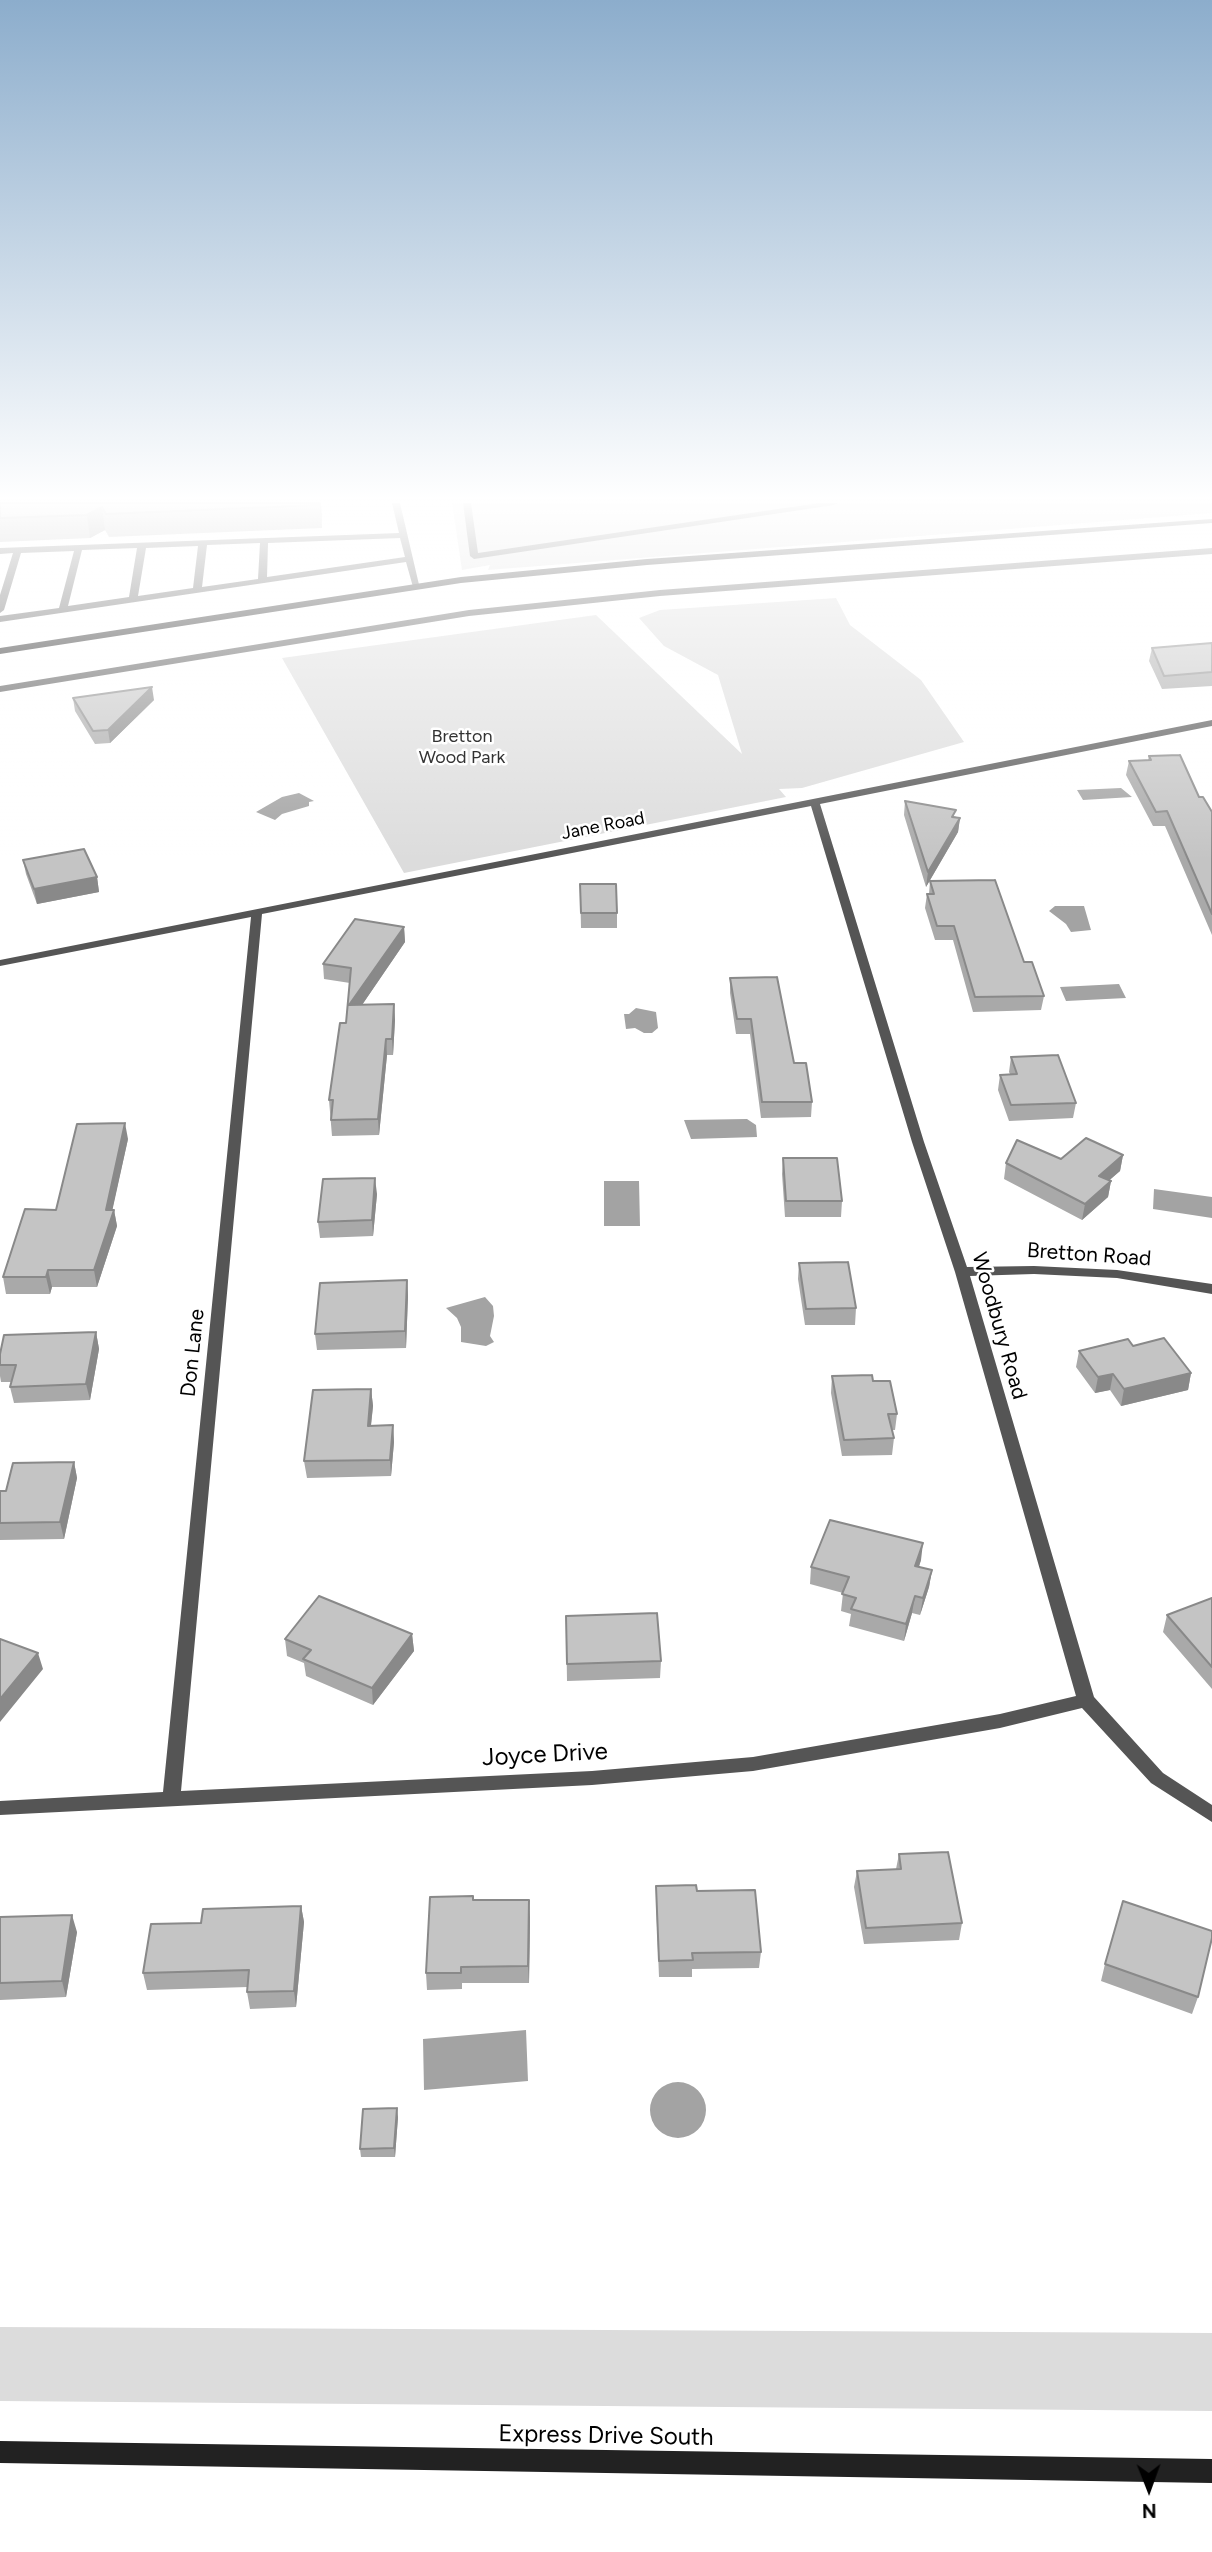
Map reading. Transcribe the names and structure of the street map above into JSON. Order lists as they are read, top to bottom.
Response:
{
  "streets": {
    "main road": ["Express Drive South"],
    "street": [
      "Jane Road",
      "Bretton Road",
      "Woodbury Road",
      "Don Lane",
      "Joyce Drive"
    ]
  },
  "crossings": [
    ["Jane Road", "Woodbury Road"],
    ["Jane Road", "Don Lane"],
    ["Bretton Road", "Woodbury Road"],
    ["Woodbury Road", "Joyce Drive"],
    ["Don Lane", "Joyce Drive"]
  ],
  "parks": ["Bretton Wood Park"],
  "north": "bottom"
}
